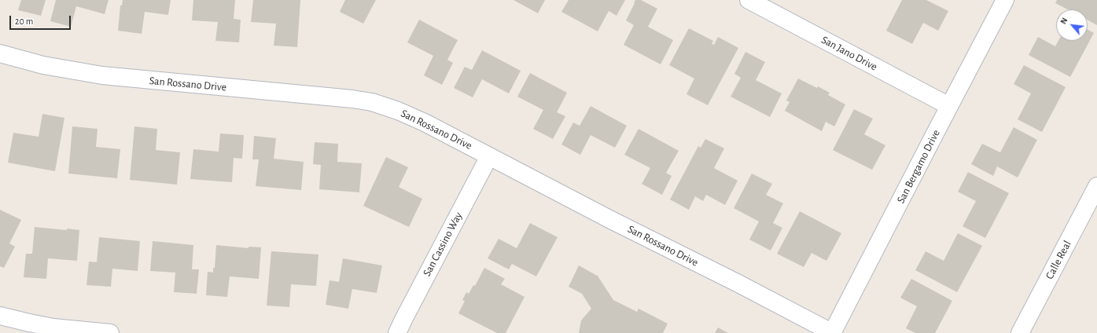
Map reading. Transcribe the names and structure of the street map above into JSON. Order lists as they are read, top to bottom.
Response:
{
  "streets": {
    "street": [
      "San Jano Drive",
      "San Rossano Drive",
      "San Bergamo Drive",
      "San Cassino Way",
      "Calle Real"
    ]
  },
  "crossings": [
    ["San Jano Drive", "San Bergamo Drive"],
    ["San Rossano Drive", "San Bergamo Drive"],
    ["San Rossano Drive", "San Cassino Way"]
  ],
  "scale_bar": "20 m",
  "north": "top left"
}
